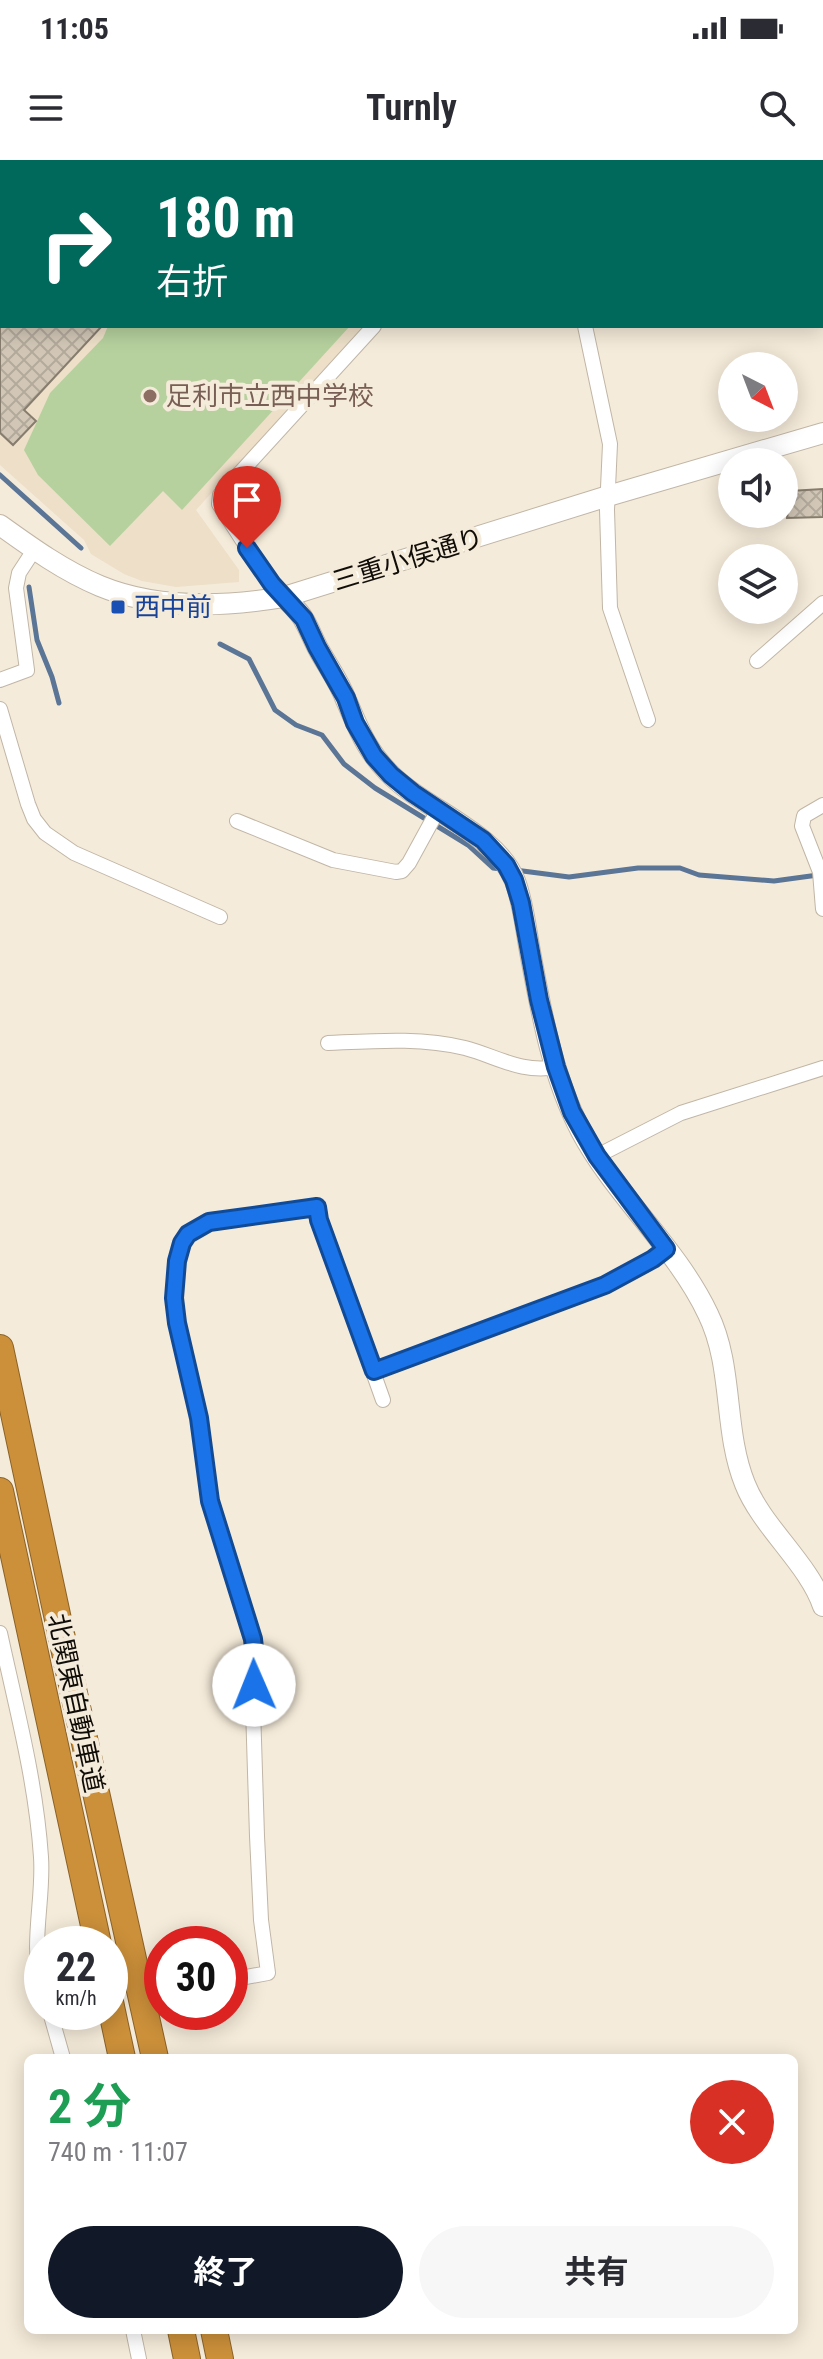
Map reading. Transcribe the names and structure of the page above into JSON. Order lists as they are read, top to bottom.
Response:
{
  "streets": {
    "highway": ["北関東自動車道"],
    "street": ["三重小俣通り"]
  },
  "places": {
    "other": ["足利市立西中学校"],
    "transit": ["西中前"]
  },
  "north": "bottom right",
  "page": {
    "status": "11:05",
    "header": "Turnly",
    "turn": ["180 m", "右折"],
    "speed": "22 km/h",
    "limit": "30",
    "heading": ["2 分", "740 m · 11:07"],
    "buttons": ["終了", "共有"]
  }
}
